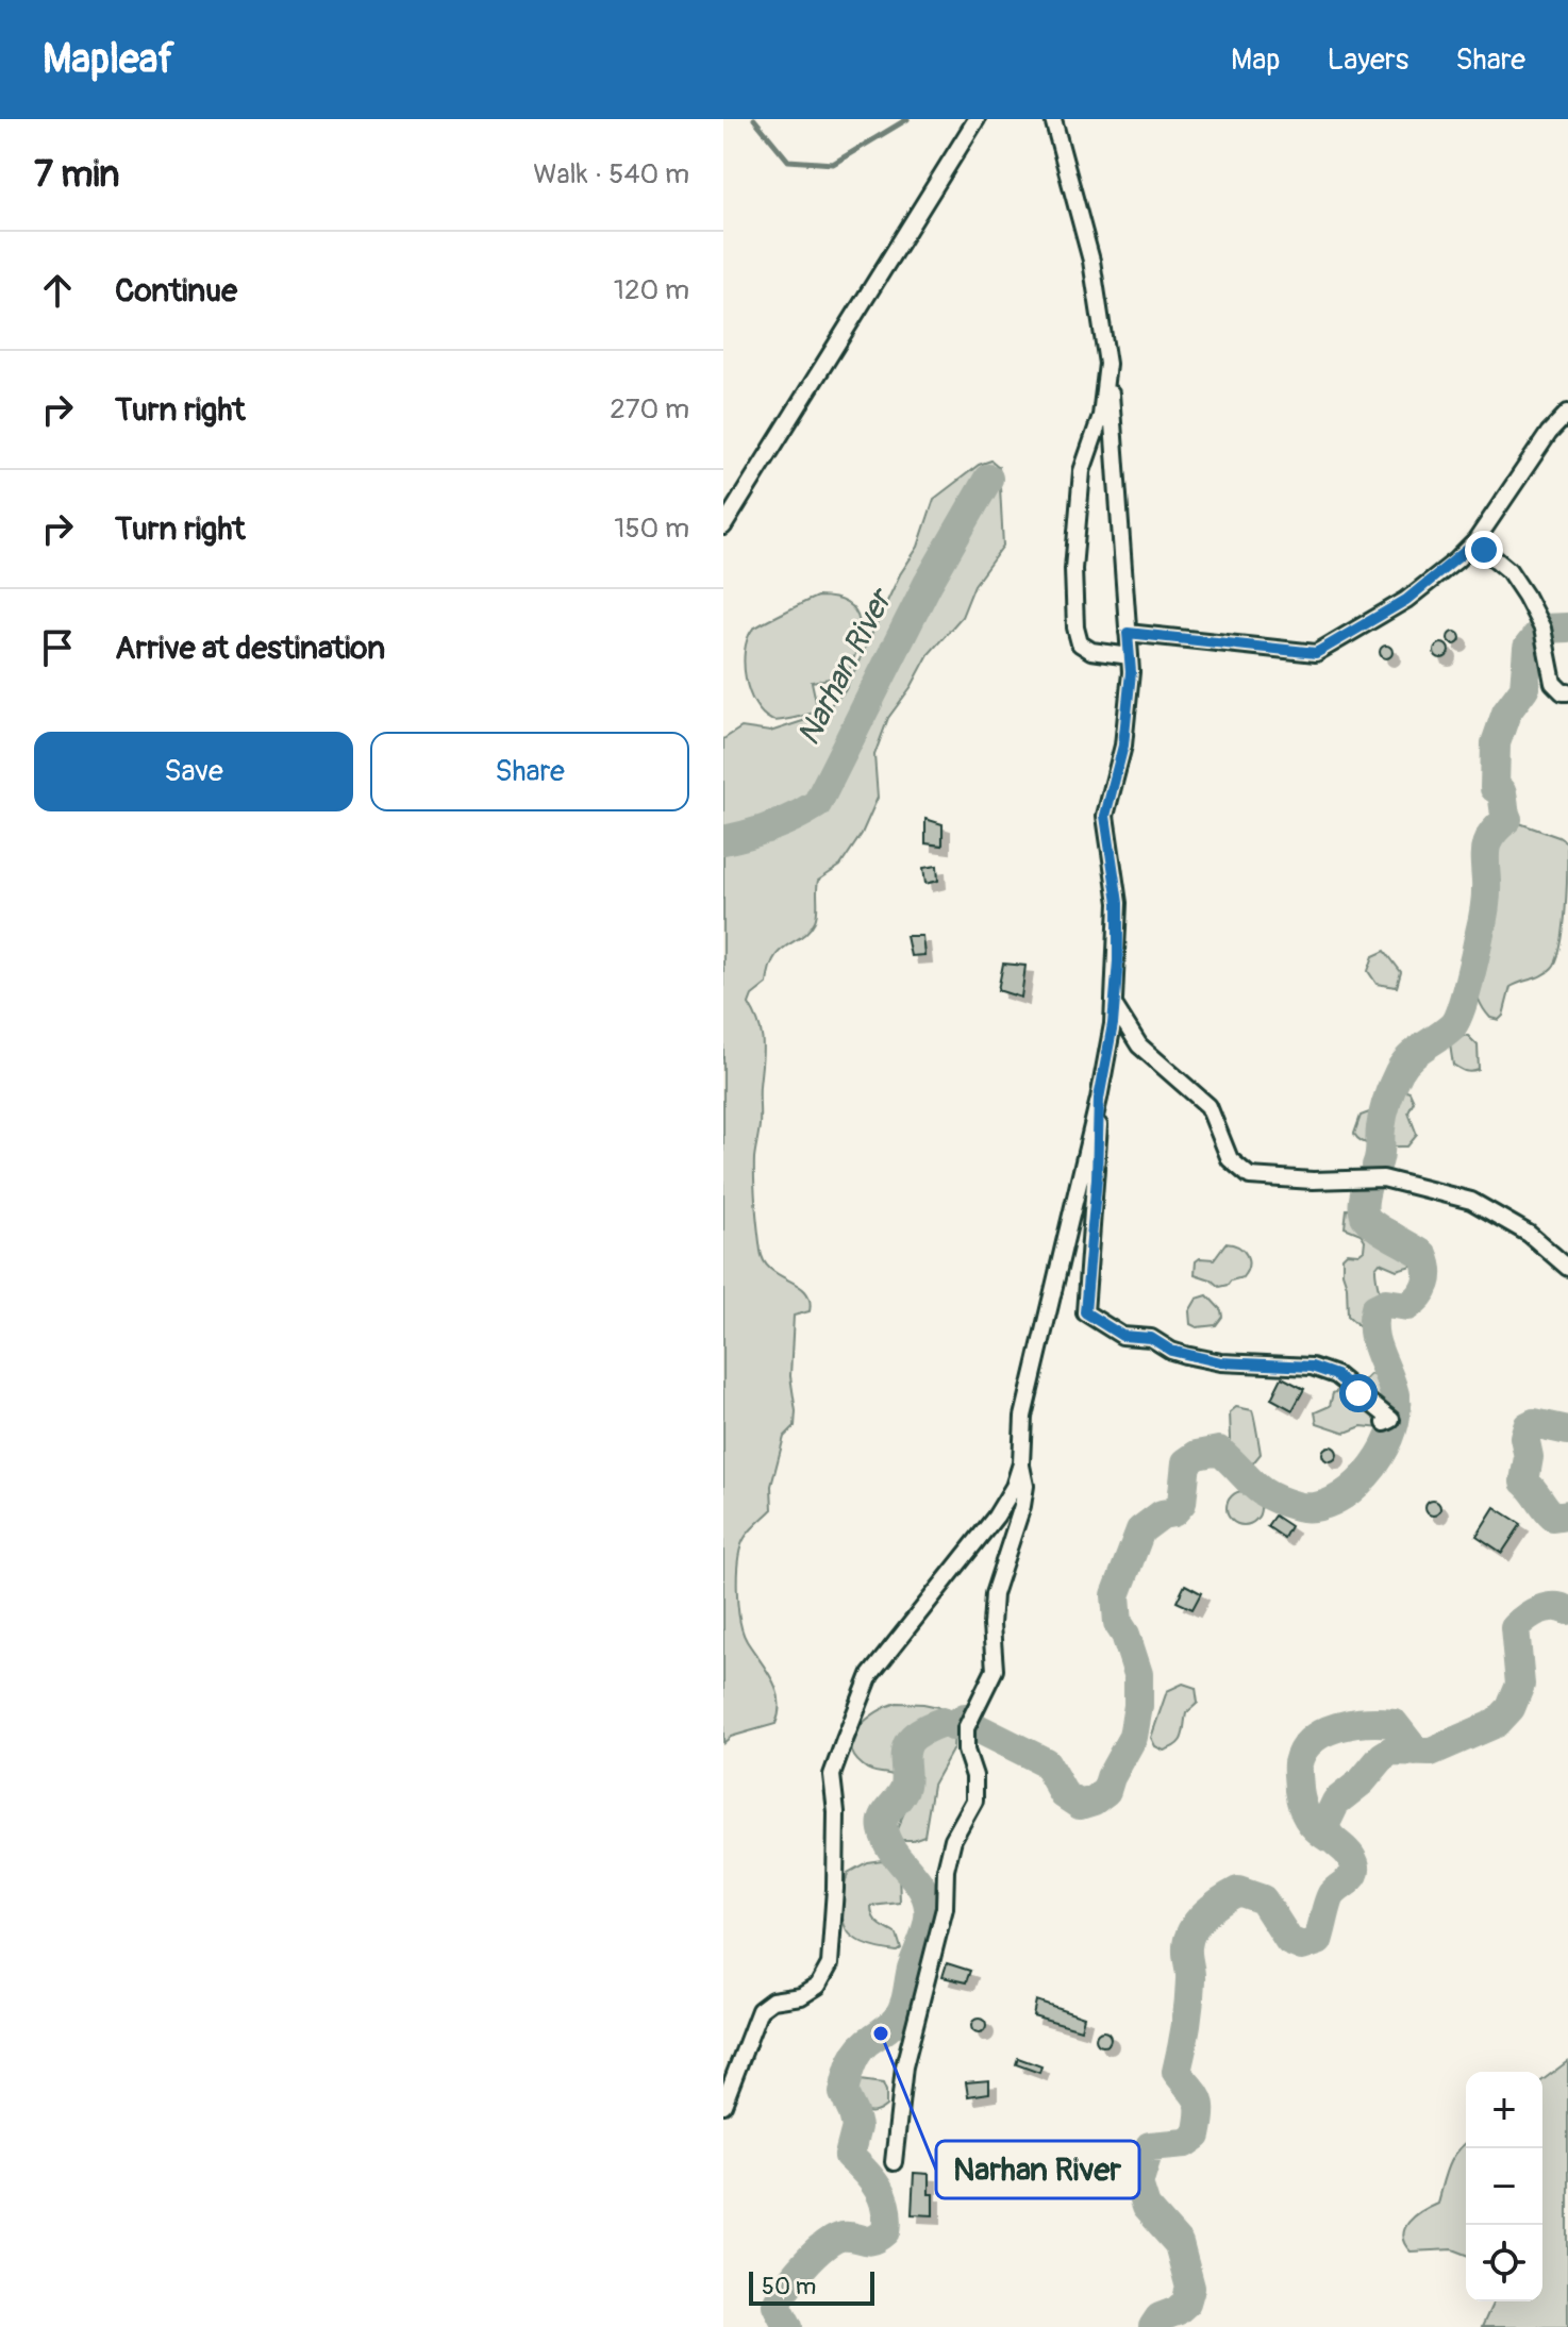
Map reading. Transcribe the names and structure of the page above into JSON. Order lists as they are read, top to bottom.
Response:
{
  "water": ["Narhan River"],
  "places": ["Narhan River"],
  "scale_bar": "50 m",
  "page": {
    "header": "Mapleaf",
    "nav": ["Map", "Layers", "Share"],
    "heading": ["7 min", "Walk · 540 m"],
    "list": [
      ["Continue", "120 m"],
      ["Turn right", "270 m"],
      ["Turn right", "150 m"],
      "Arrive at destination"
    ],
    "buttons": ["Save", "Share"],
    "map_buttons": ["+", "−"],
    "scale": "50 m"
  }
}
